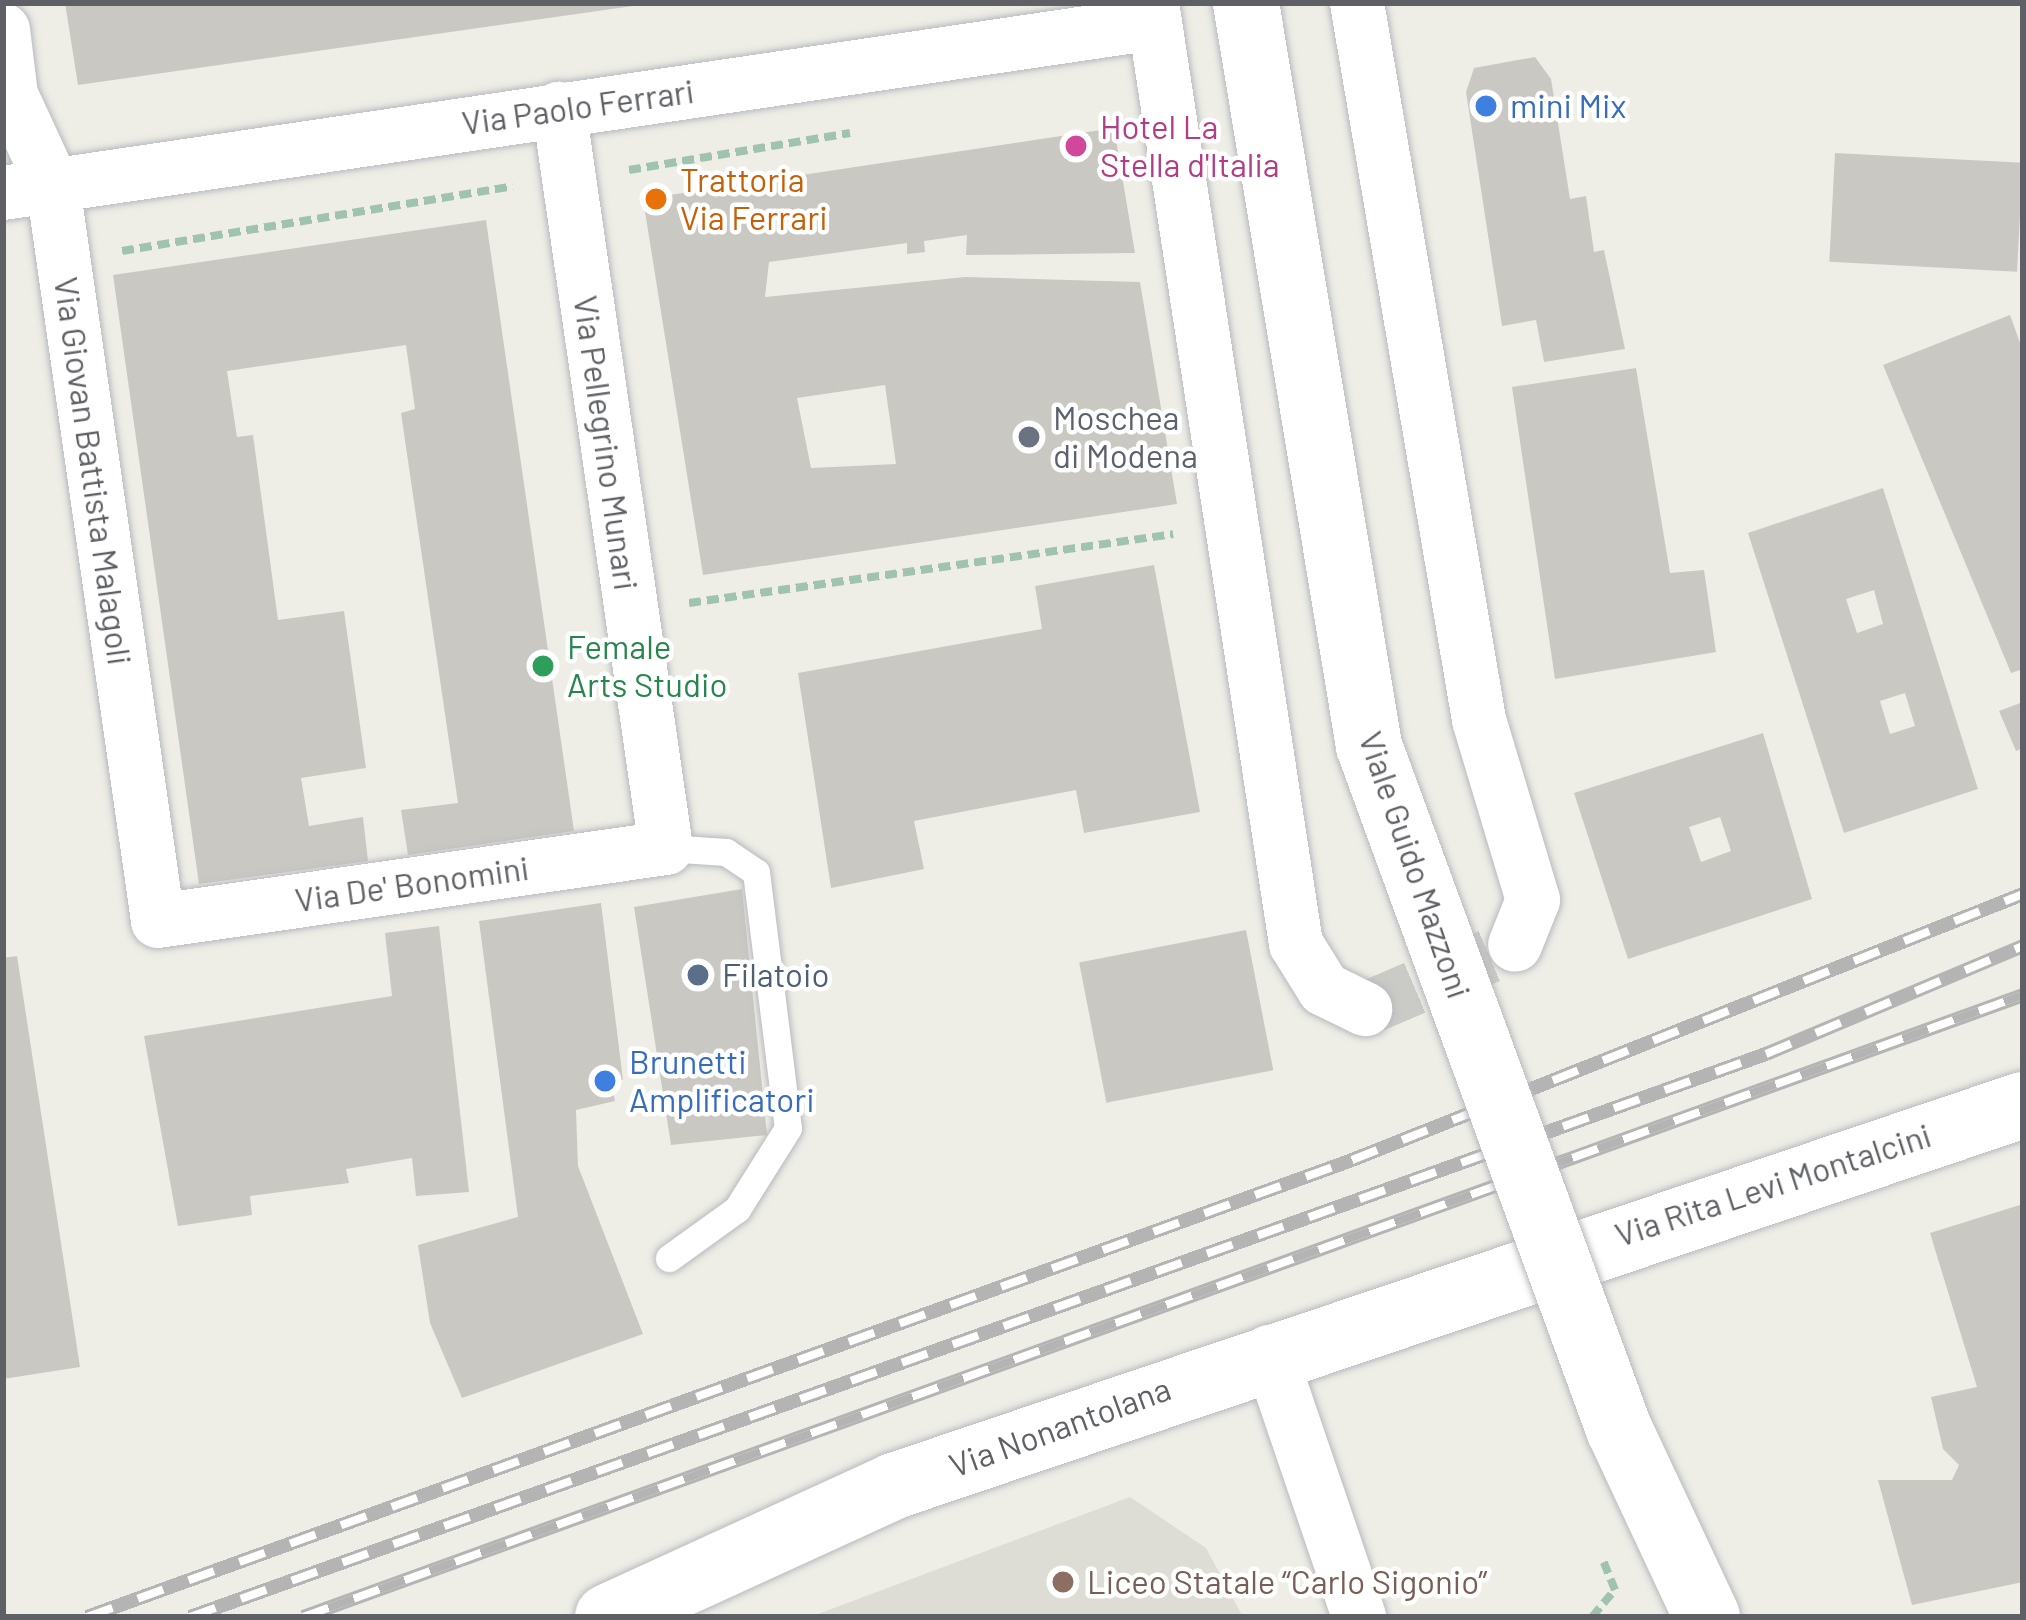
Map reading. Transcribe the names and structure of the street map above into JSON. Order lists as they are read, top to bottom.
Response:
{
  "streets": {
    "main road": ["Viale Guido Mazzoni", "Via Rita Levi Montalcini", "Via Nonantolana"],
    "street": [
      "Via Paolo Ferrari",
      "Via Pellegrino Munari",
      "Via Giovan Battista Malagoli",
      "Via De' Bonomini"
    ]
  },
  "crossings": [
    ["Via Paolo Ferrari", "Via Pellegrino Munari"],
    ["Via Paolo Ferrari", "Via Giovan Battista Malagoli"],
    ["Via Pellegrino Munari", "Via De' Bonomini"],
    ["Via Giovan Battista Malagoli", "Via De' Bonomini"],
    ["Via Rita Levi Montalcini", "Via Nonantolana"]
  ],
  "places": [
    "mini Mix",
    "Hotel La Stella d'Italia",
    "Trattoria Via Ferrari",
    "Moschea di Modena",
    "Female Arts Studio",
    "Filatoio",
    "Brunetti Amplificatori",
    "Liceo Statale “Carlo Sigonio”"
  ]
}
